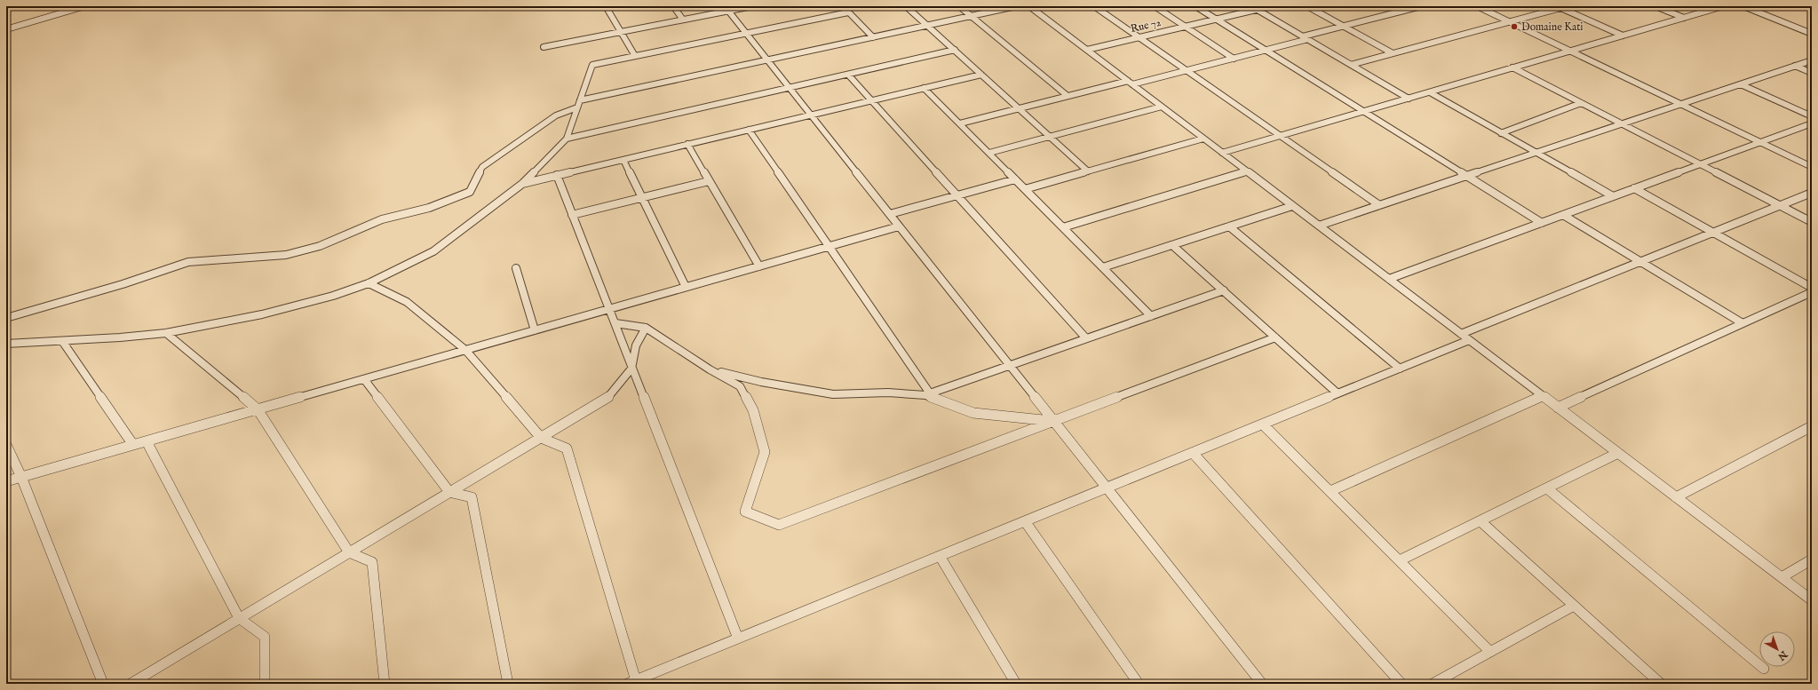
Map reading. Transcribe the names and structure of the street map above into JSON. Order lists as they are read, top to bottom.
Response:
{
  "streets": {
    "street": ["Rue 72"]
  },
  "places": ["Domaine Kati"],
  "north": "bottom right"
}
